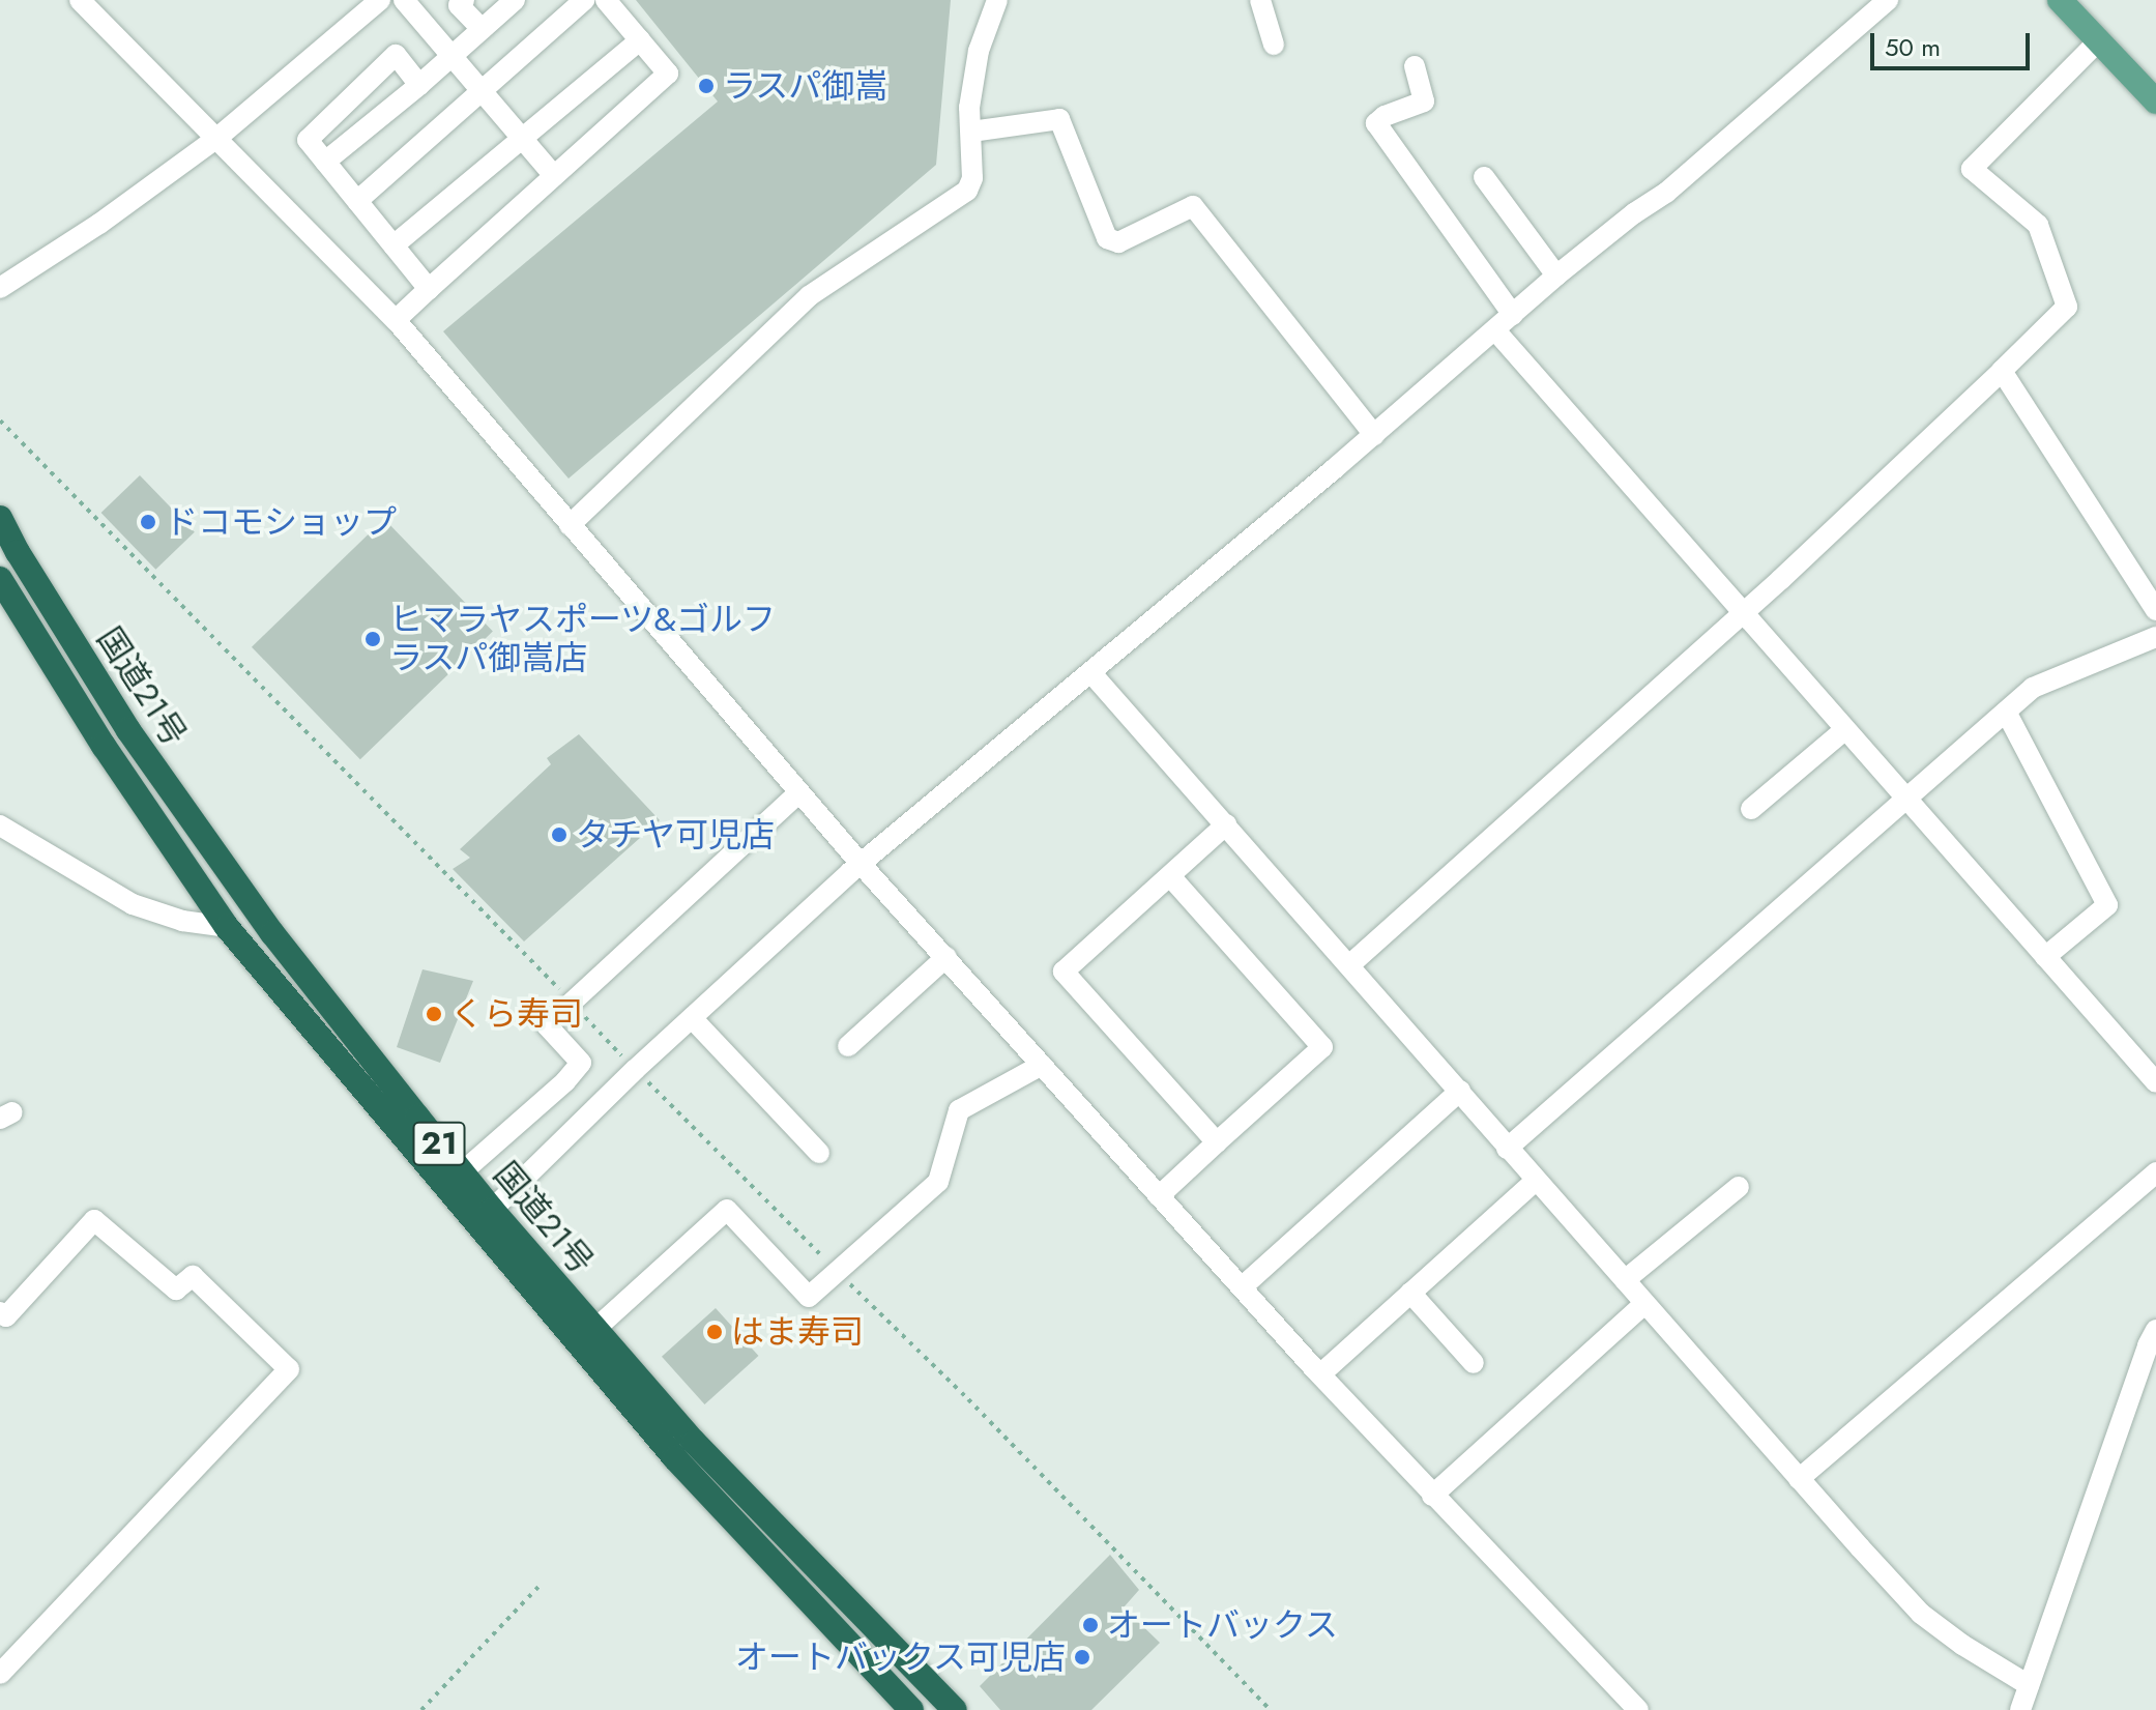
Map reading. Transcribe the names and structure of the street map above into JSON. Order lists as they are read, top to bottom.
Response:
{
  "streets": {
    "highway": ["国道21号", "21"]
  },
  "places": [
    "ラスパ御嵩",
    "ドコモショップ",
    "ヒマラヤスポーツ&ゴルフ ラスパ御嵩店",
    "タチヤ可児店",
    "くら寿司",
    "はま寿司",
    "オートバックス",
    "オートバックス可児店"
  ],
  "scale_bar": "50 m"
}
